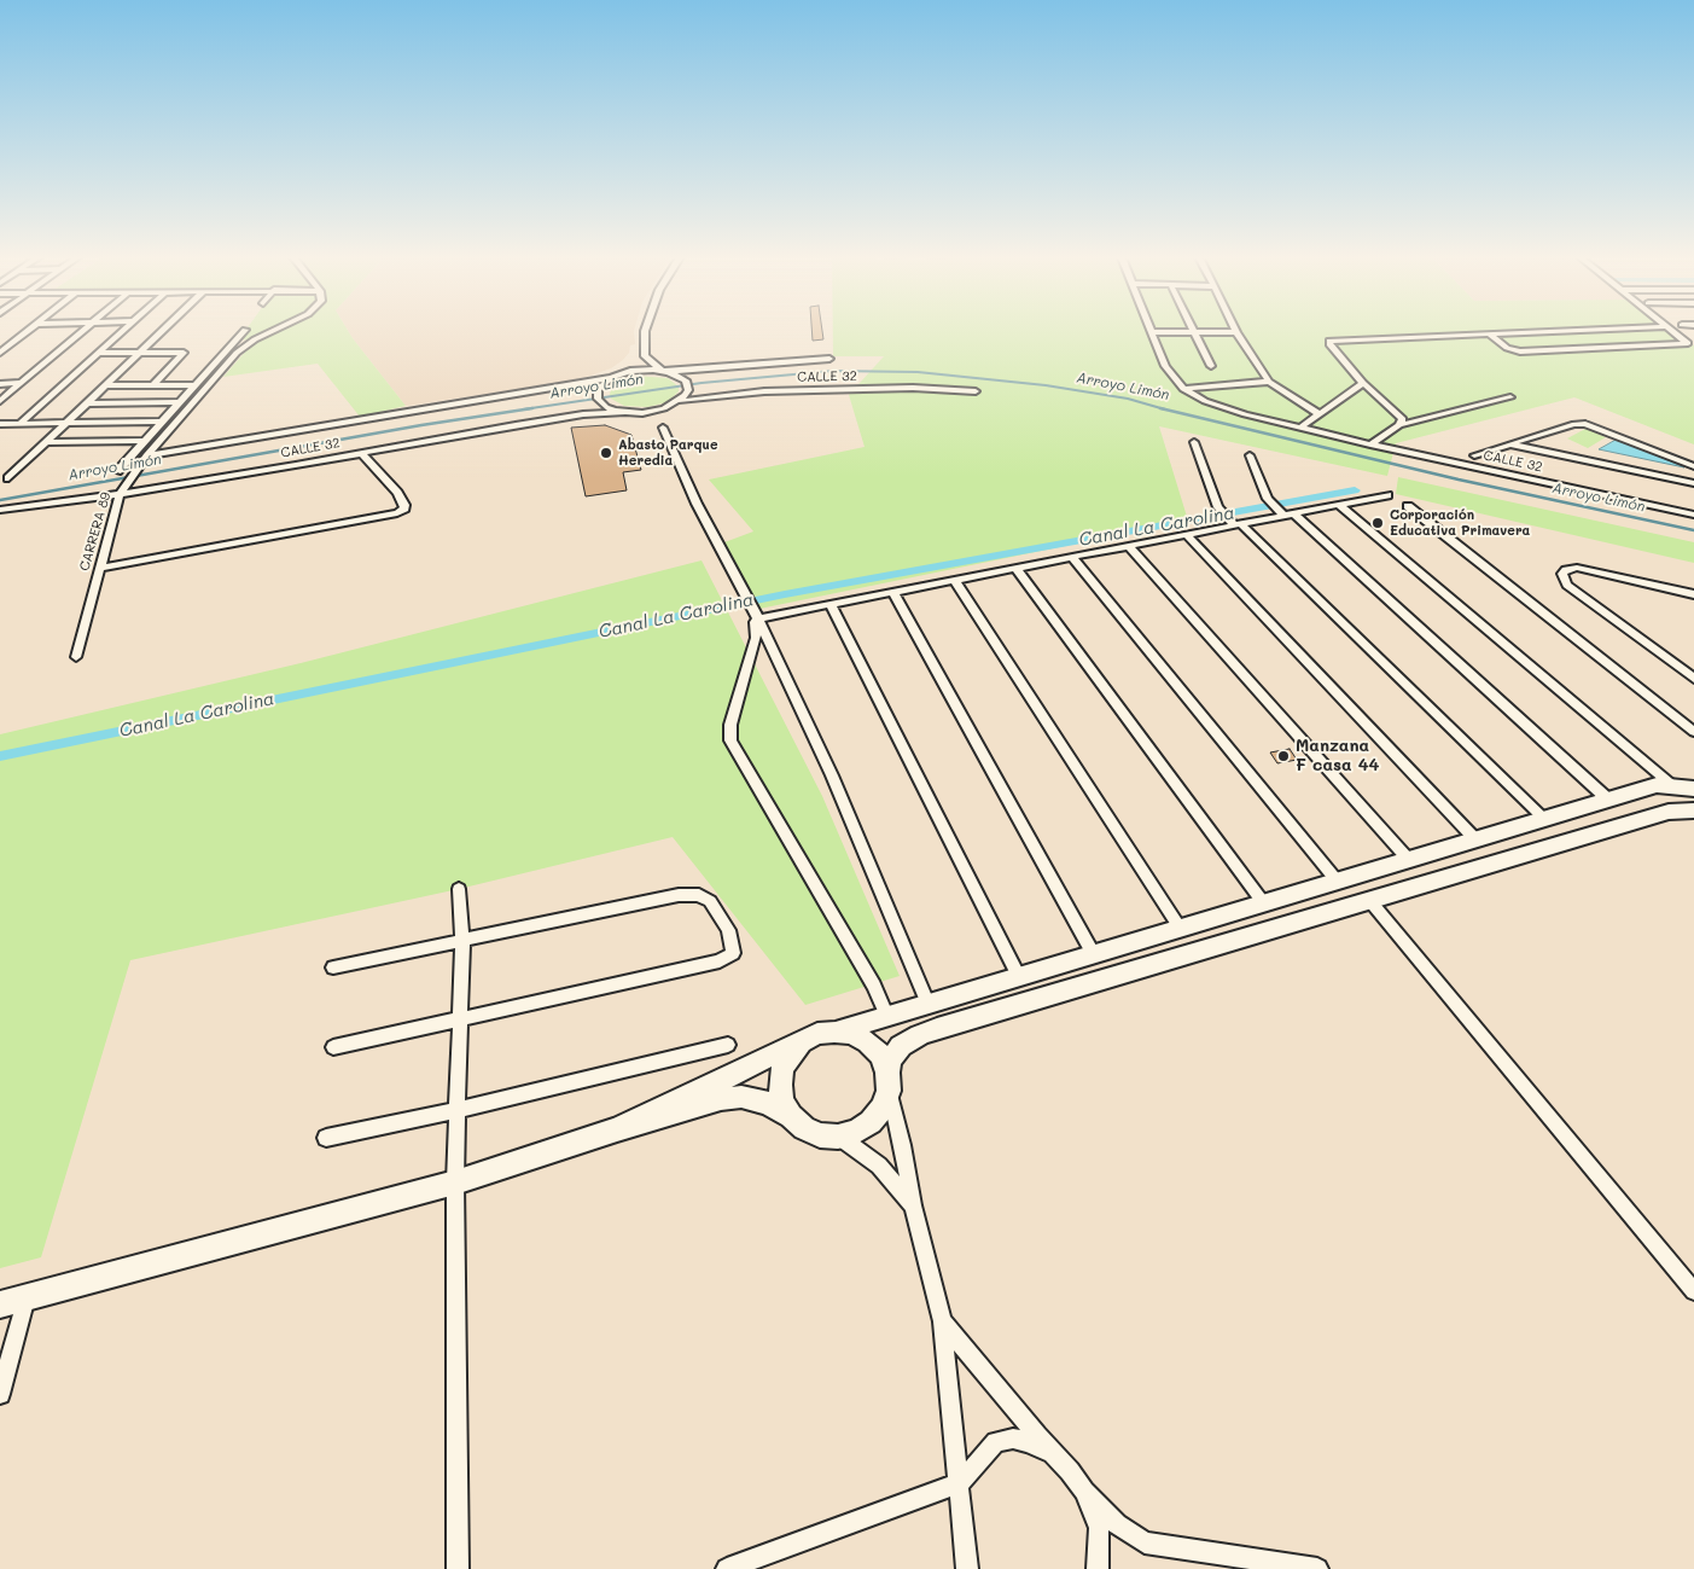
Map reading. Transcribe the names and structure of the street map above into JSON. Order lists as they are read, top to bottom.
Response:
{
  "streets": {
    "street": ["CALLE 32", "CARRERA 89"]
  },
  "crossings": [
    ["CALLE 32", "CARRERA 89"]
  ],
  "water": ["Arroyo Limón", "Canal La Carolina"],
  "places": ["Abasto Parque Heredia", "Corporación Educativa Primavera", "Manzana F casa 44"]
}
